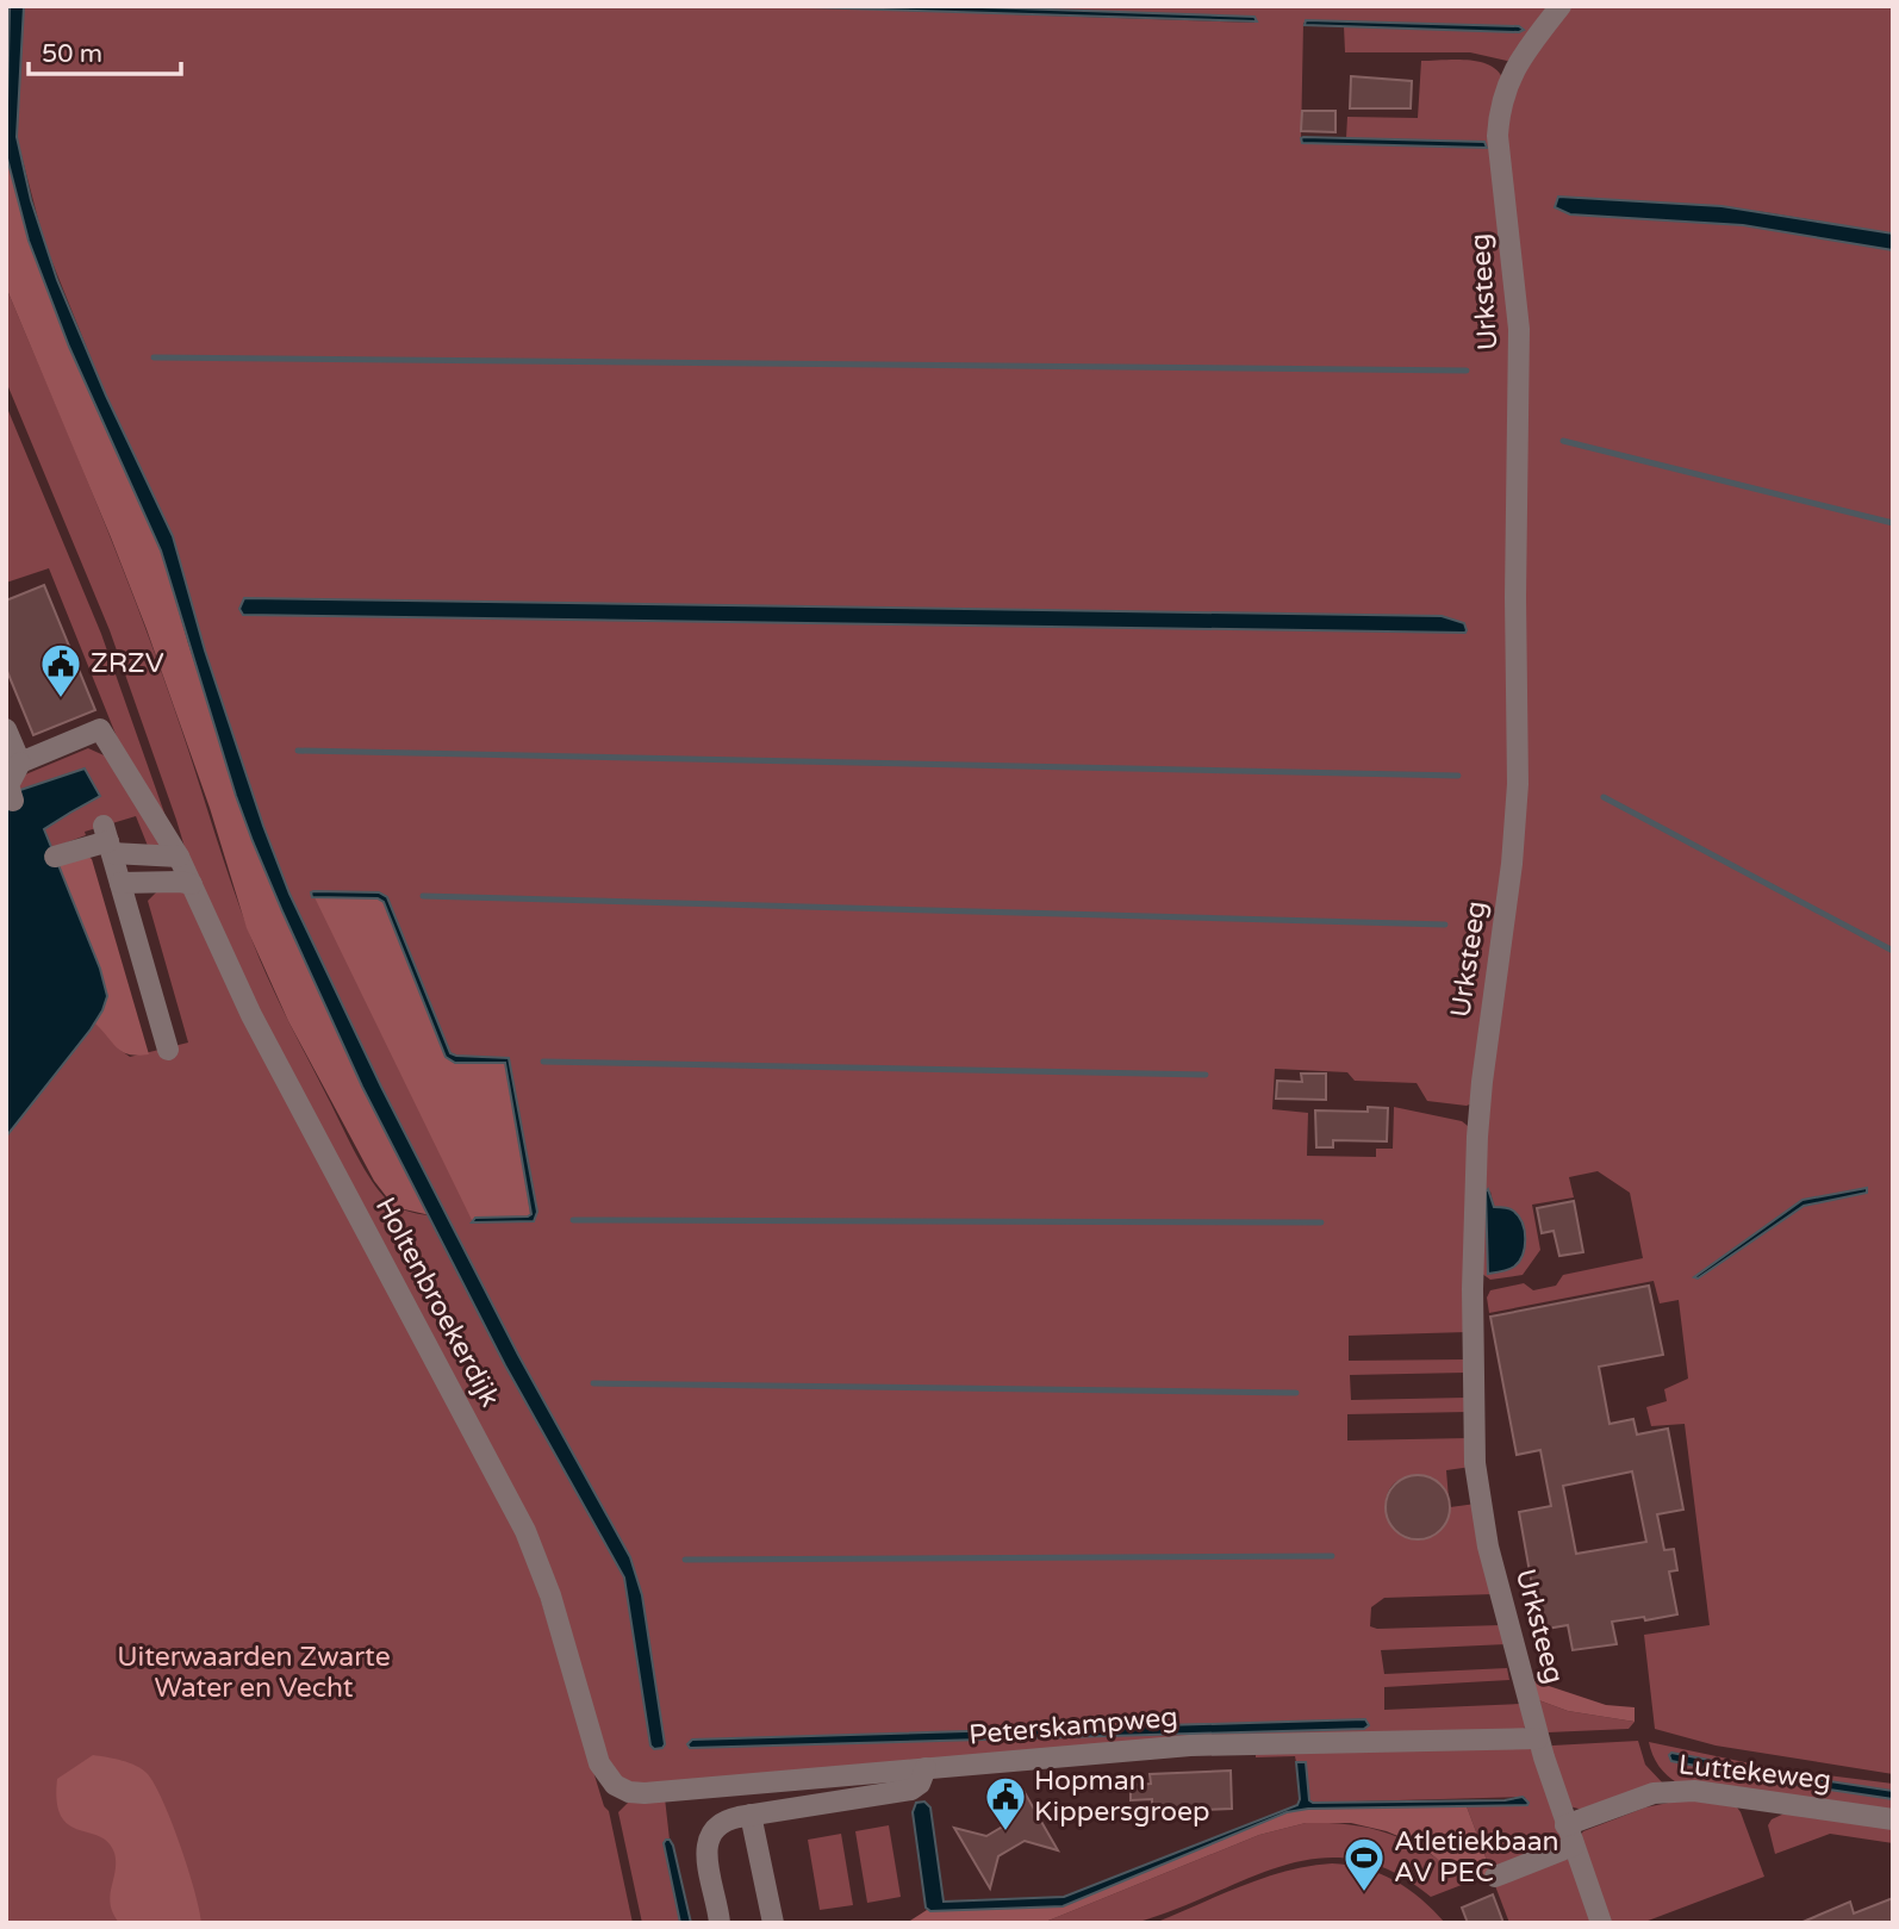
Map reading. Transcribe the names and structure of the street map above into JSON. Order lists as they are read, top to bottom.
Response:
{
  "streets": {
    "street": [
      "Urksteeg",
      "Holtenbroekerdijk",
      "Peterskampweg",
      "Luttekeweg"
    ]
  },
  "crossings": [
    ["Urksteeg", "Peterskampweg"],
    ["Urksteeg", "Luttekeweg"],
    ["Holtenbroekerdijk", "Peterskampweg"]
  ],
  "parks": ["Uiterwaarden Zwarte Water en Vecht"],
  "places": {
    "public building": ["ZRZV", "Hopman Kippersgroep"],
    "sports": ["Atletiekbaan AV PEC"]
  },
  "scale_bar": "50 m"
}
